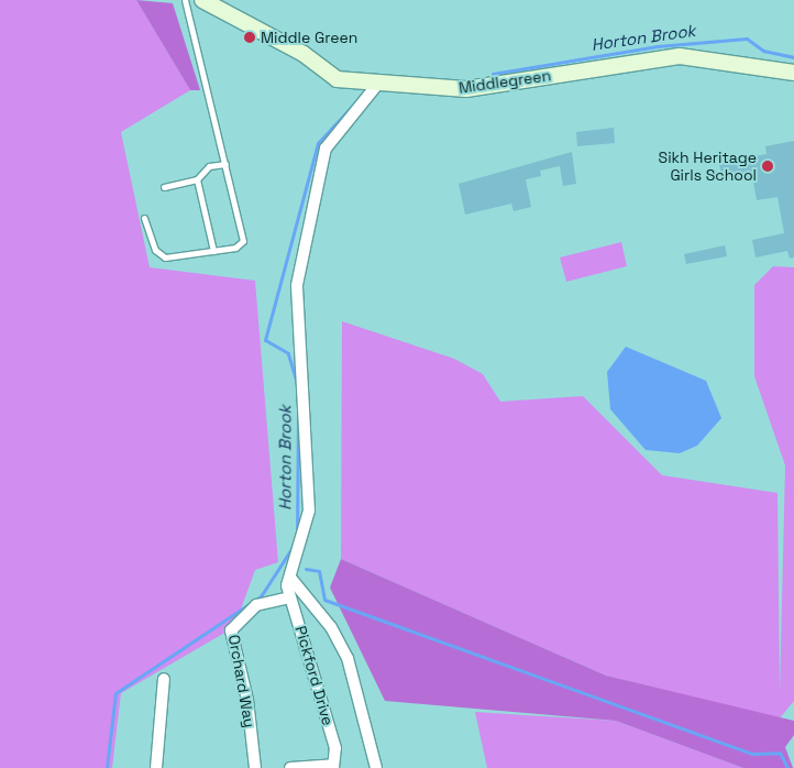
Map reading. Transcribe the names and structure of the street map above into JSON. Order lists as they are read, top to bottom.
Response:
{
  "streets": {
    "street": ["Middlegreen", "Pickford Drive", "Orchard Way"]
  },
  "crossings": [
    ["Pickford Drive", "Orchard Way"]
  ],
  "water": ["Horton Brook"],
  "places": ["Middle Green", "Sikh Heritage Girls School"]
}
